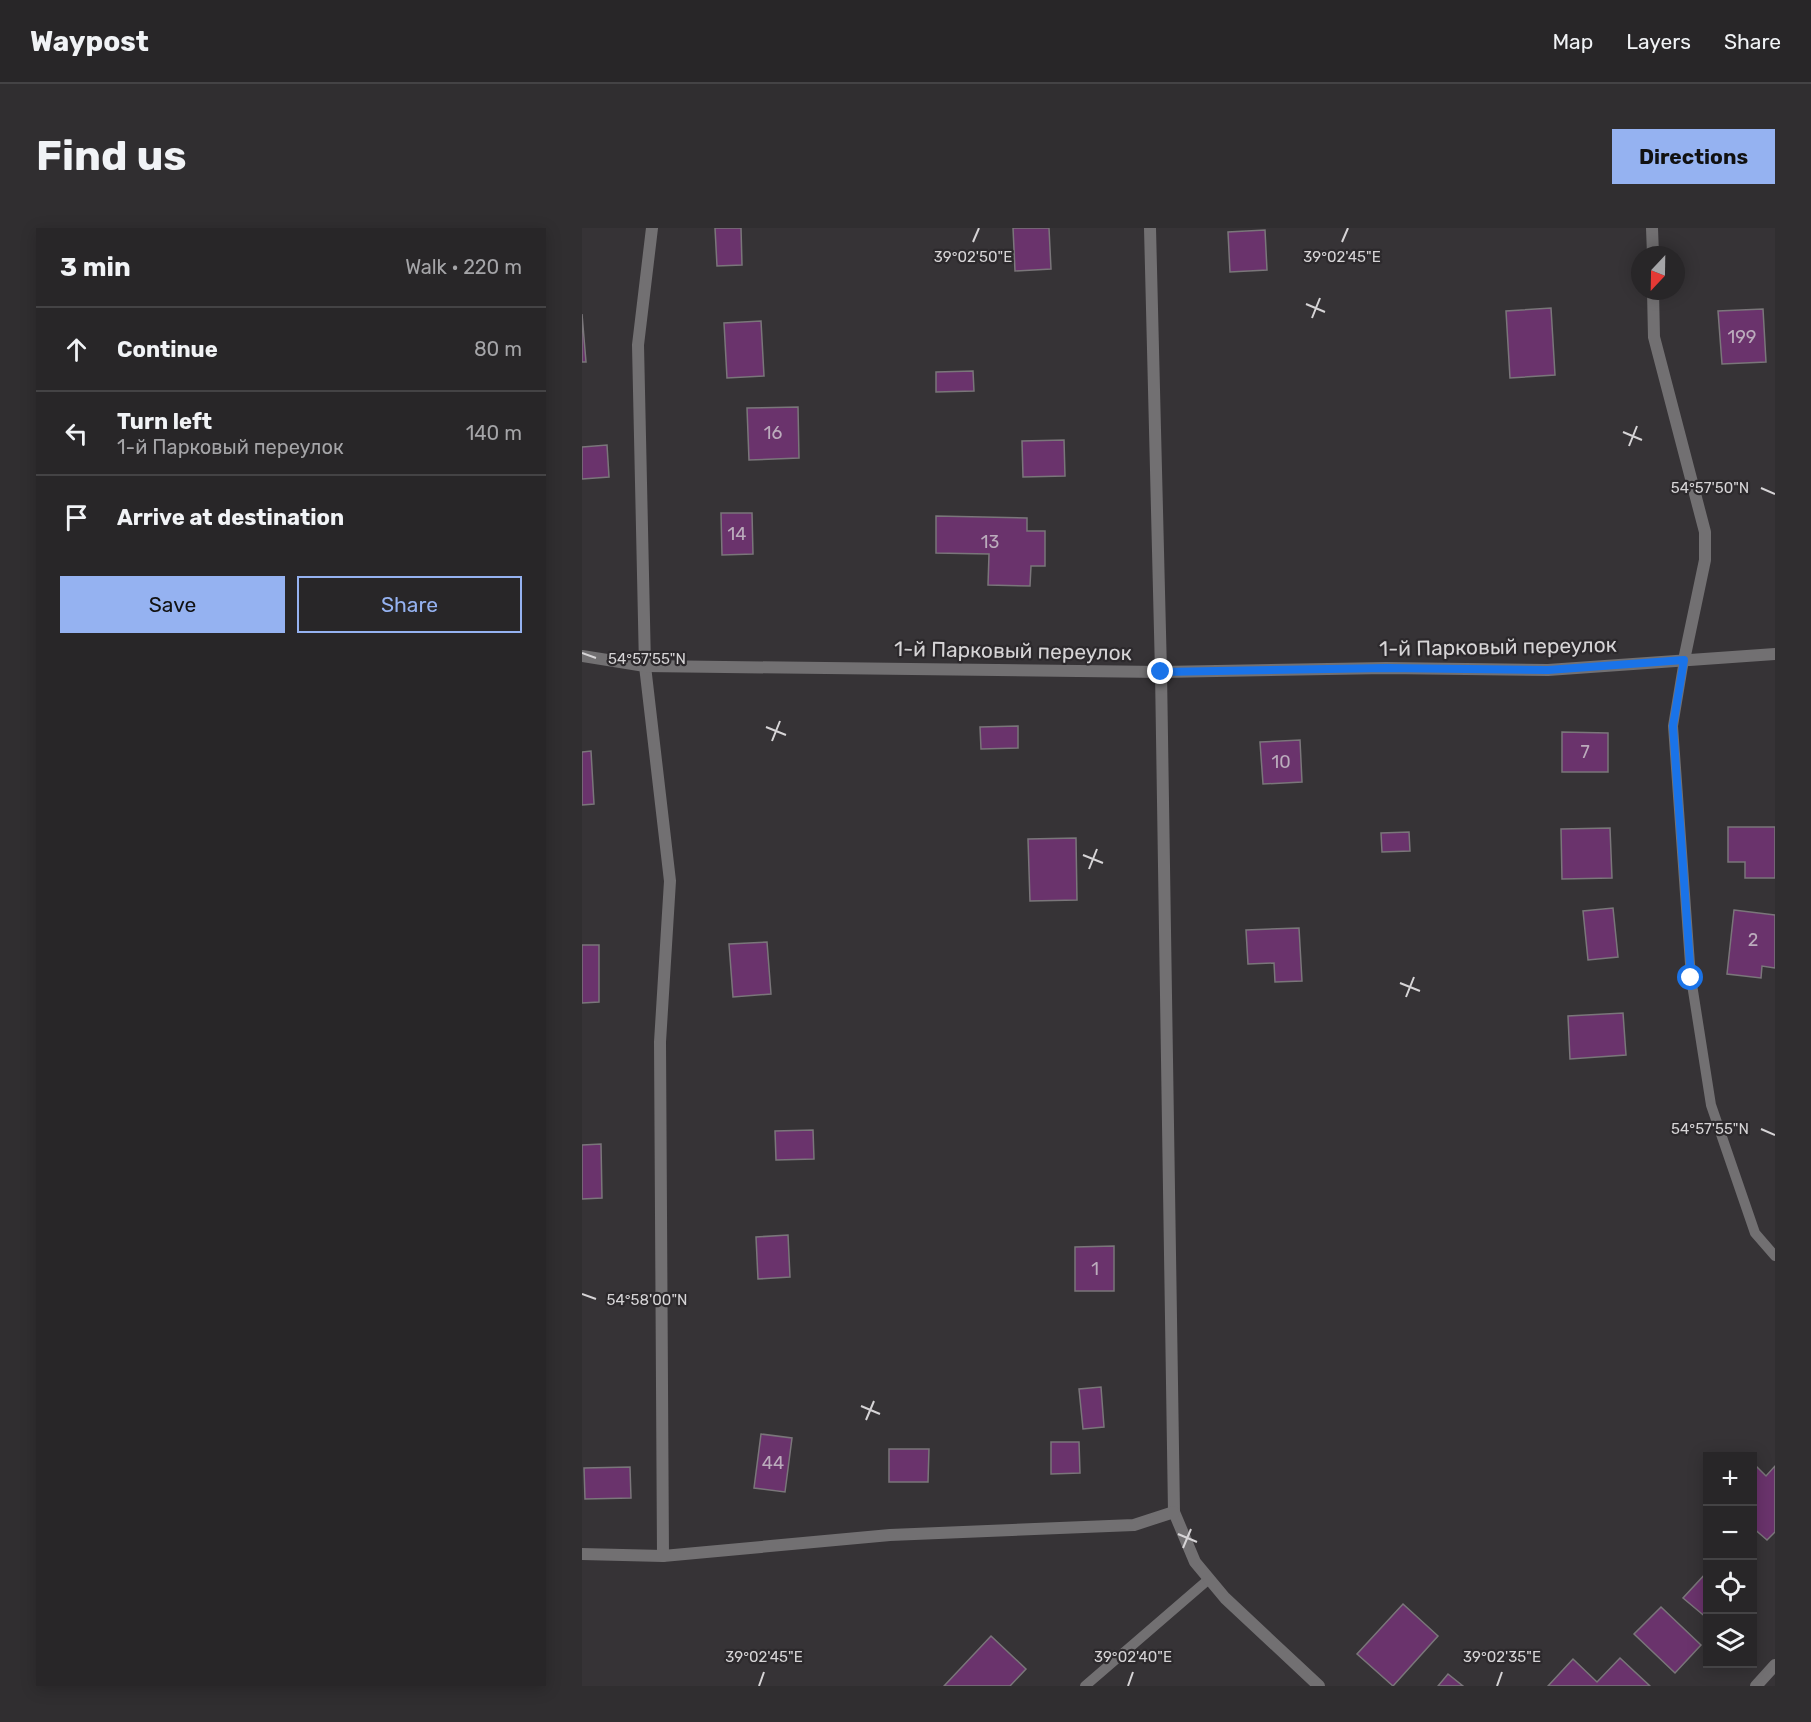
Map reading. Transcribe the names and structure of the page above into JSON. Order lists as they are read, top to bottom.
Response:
{
  "streets": {
    "street": ["1-й Парковый переулок"]
  },
  "house_numbers": [
    "199",
    "16",
    "14",
    "13",
    "7",
    "10",
    "2",
    "1",
    "44"
  ],
  "north": "bottom",
  "page": {
    "header": "Waypost",
    "nav": ["Map", "Layers", "Share"],
    "buttons": [
      "Directions",
      ["Save", "Share"]
    ],
    "title": "Find us",
    "heading": ["3 min", "Walk · 220 m"],
    "list": [
      ["Continue", "80 m"],
      ["Turn left", "1-й Парковый переулок", "140 m"],
      "Arrive at destination"
    ],
    "map_buttons": ["+", "−"]
  },
  "coordinates": [
    "39°02'45\"E",
    "39°02'50\"E",
    "54°57'50\"N",
    "54°57'55\"N",
    "54°58'00\"N",
    "39°02'40\"E",
    "39°02'35\"E"
  ]
}
